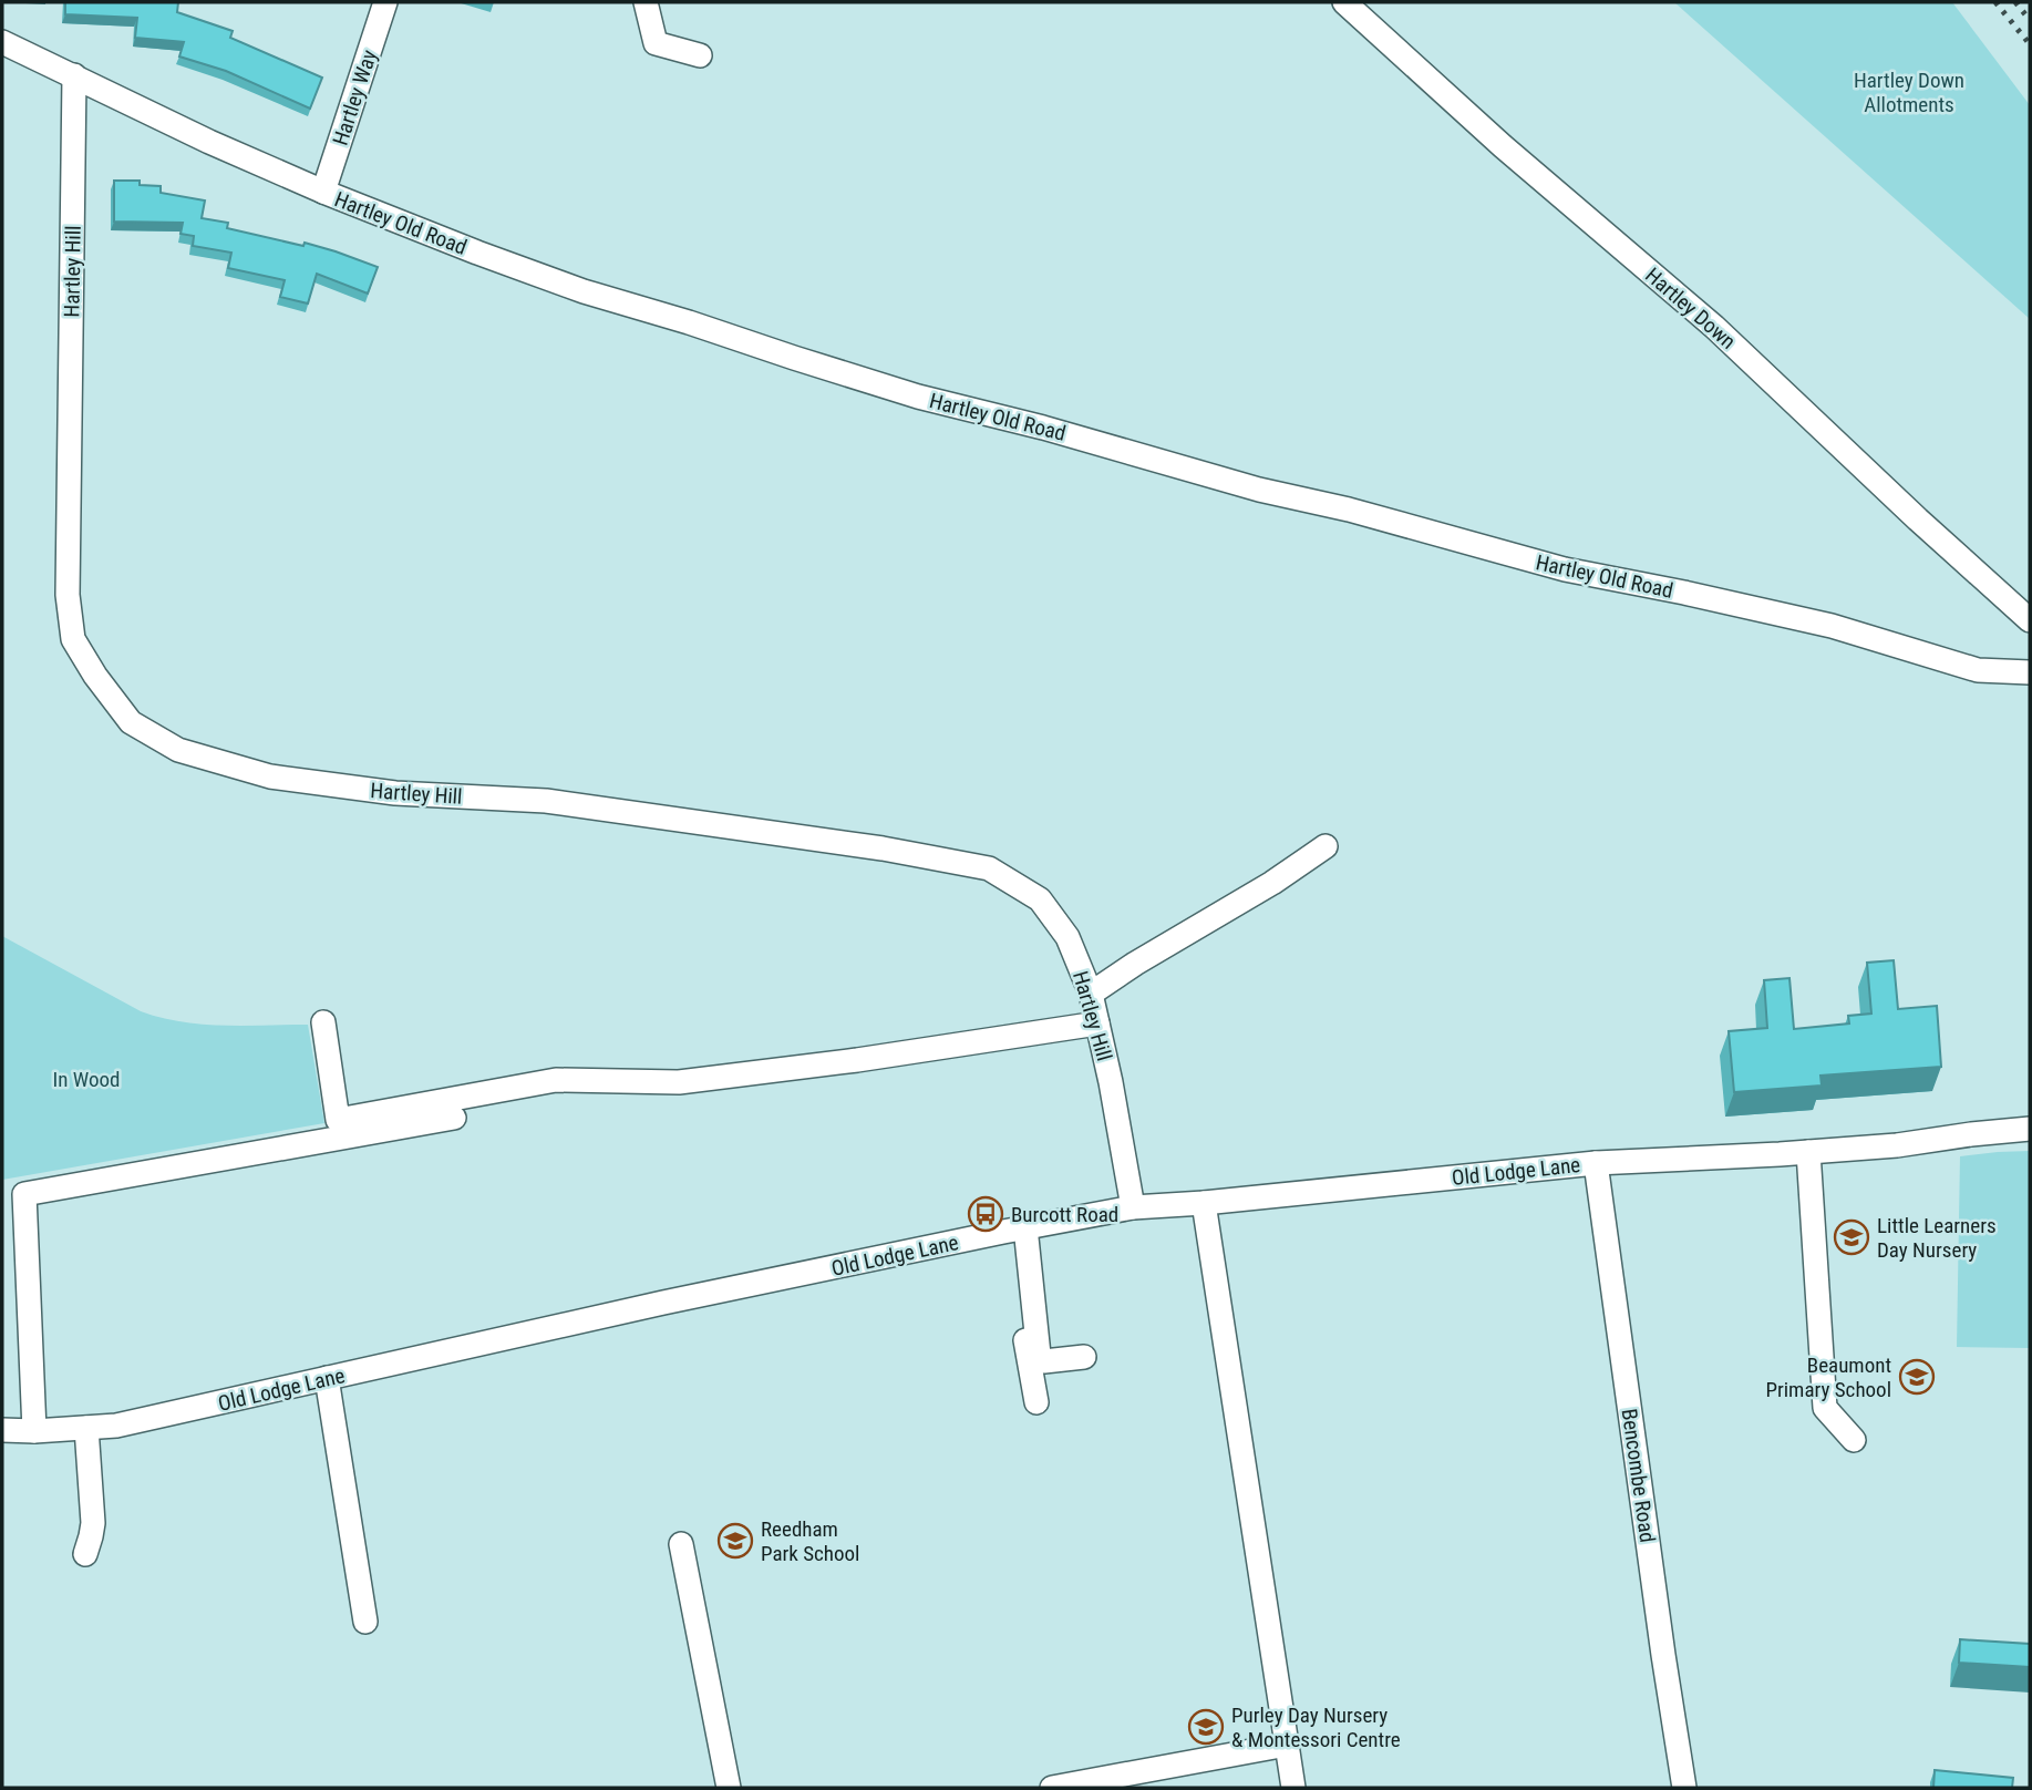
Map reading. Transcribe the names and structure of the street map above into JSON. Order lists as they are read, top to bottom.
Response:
{
  "streets": {
    "street": [
      "Hartley Way",
      "Hartley Old Road",
      "Hartley Hill",
      "Hartley Down",
      "Old Lodge Lane",
      "Bencombe Road"
    ]
  },
  "crossings": [
    ["Hartley Way", "Hartley Old Road"],
    ["Hartley Old Road", "Hartley Hill"],
    ["Hartley Hill", "Old Lodge Lane"],
    ["Old Lodge Lane", "Bencombe Road"]
  ],
  "parks": ["Hartley Down Allotments", "In Wood"],
  "places": {
    "bus stop": ["Burcott Road"],
    "school or university": [
      "Little Learners Day Nursery",
      "Beaumont Primary School",
      "Reedham Park School",
      "Purley Day Nursery & Montessori Centre"
    ]
  }
}
